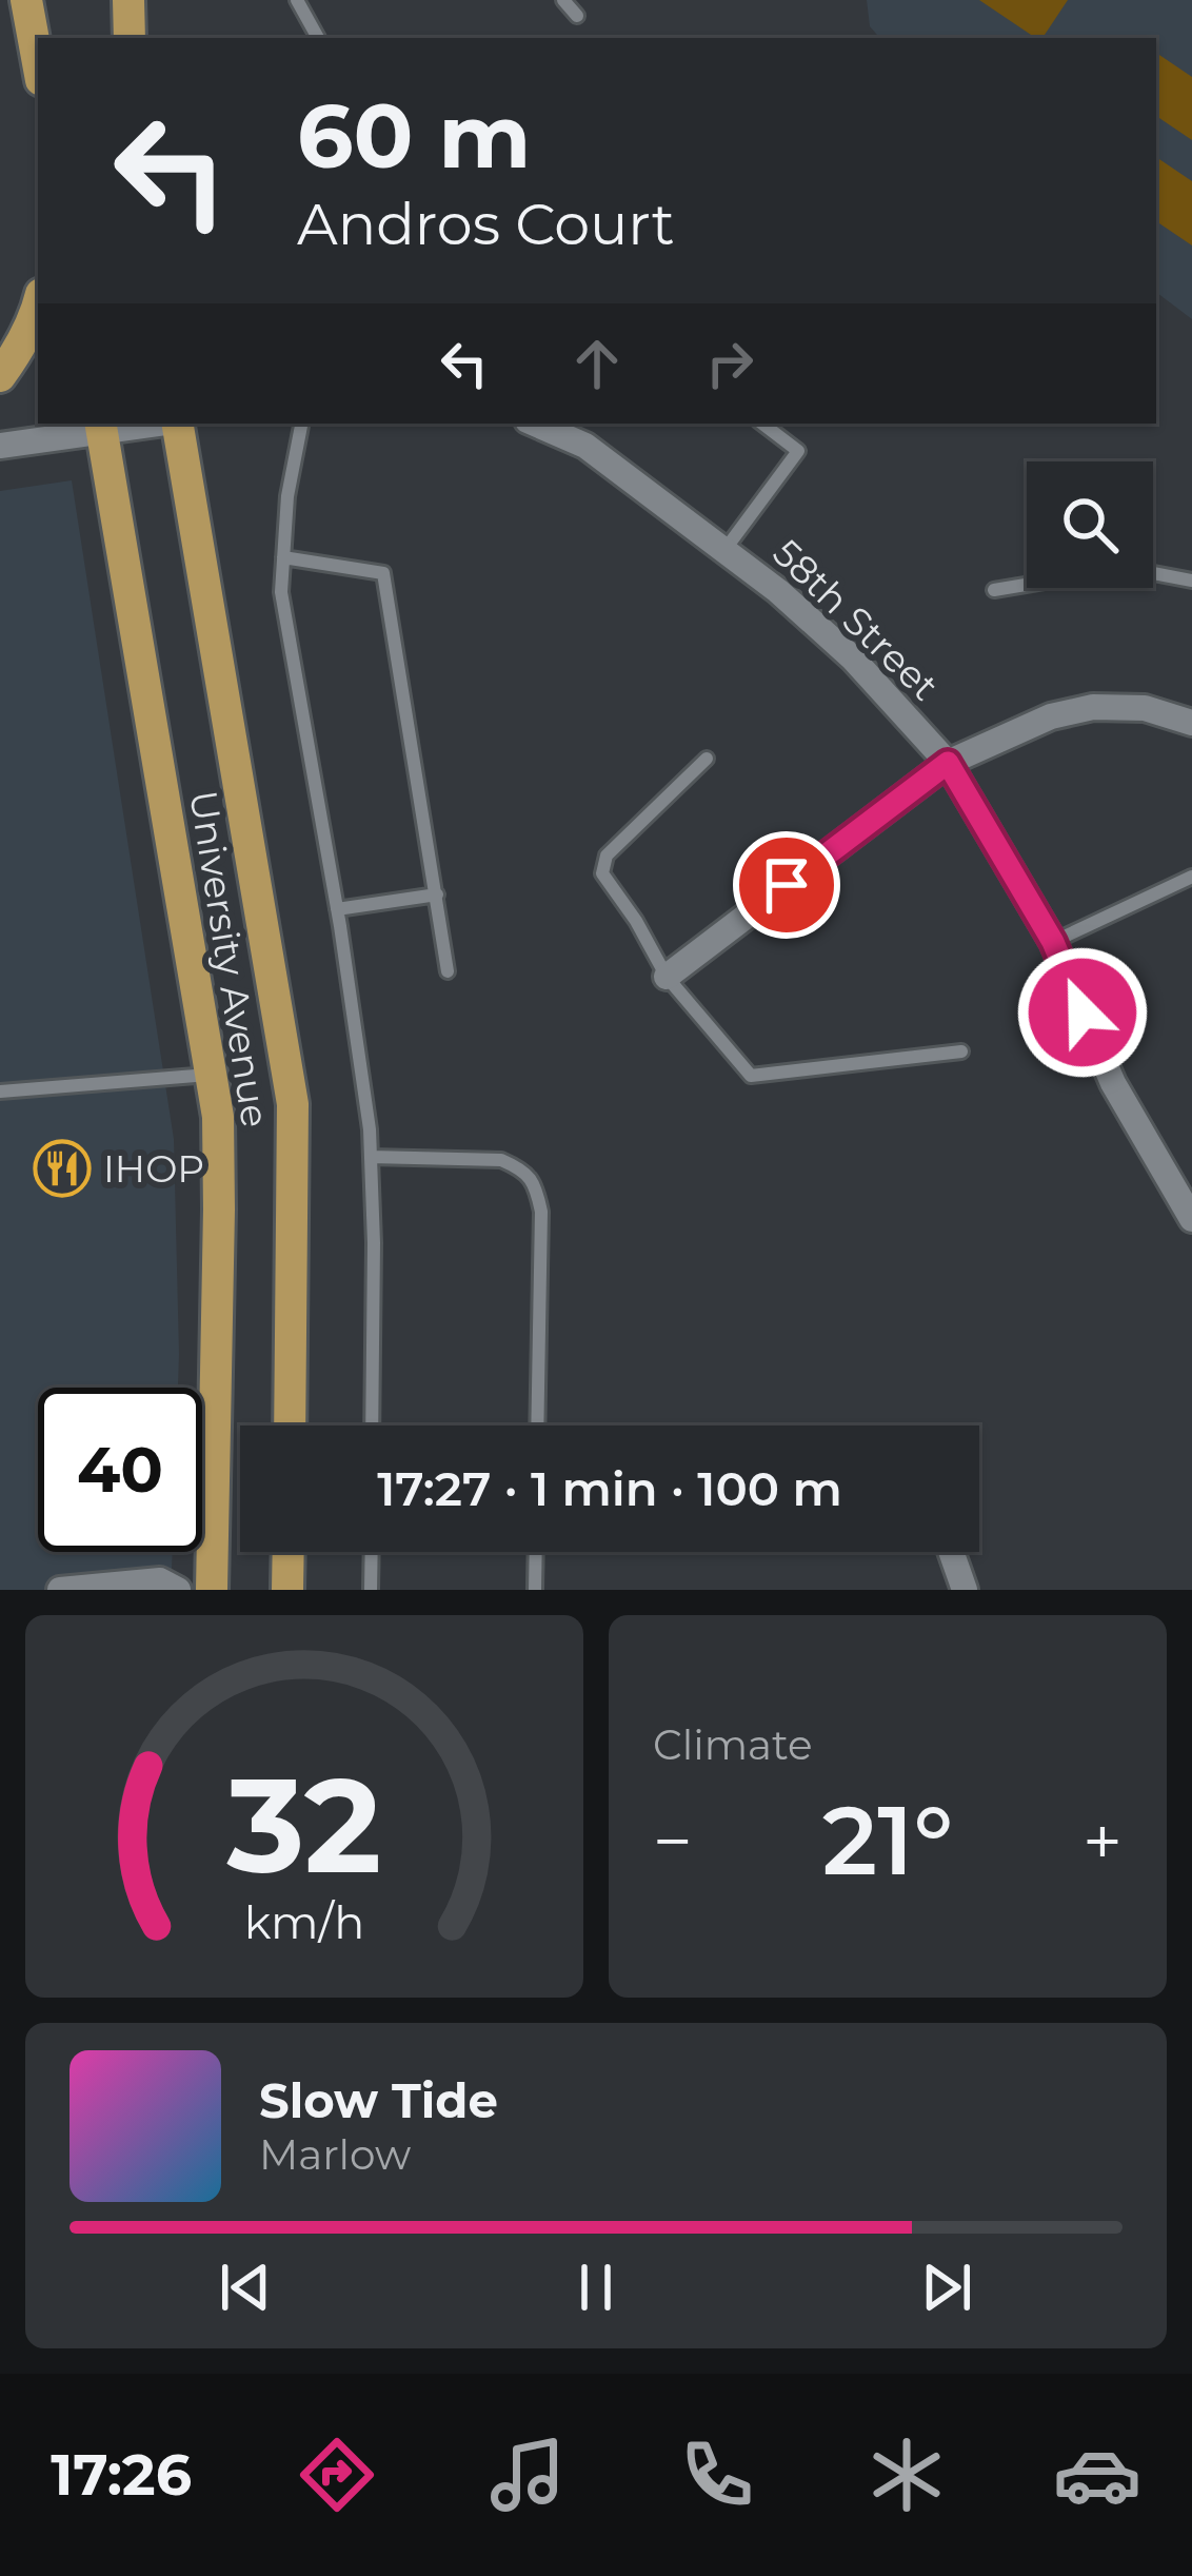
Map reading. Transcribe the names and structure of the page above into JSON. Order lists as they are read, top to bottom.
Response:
{
  "streets": {
    "main road": ["University Avenue"],
    "street": ["58th Street"]
  },
  "places": {
    "restaurant": ["IHOP"]
  },
  "page": {
    "turn": ["60 m", "Andros Court"],
    "limit": "40",
    "trip": "17:27 · 1 min · 100 m",
    "tile": "Climate",
    "heat": ["−", "21°", "+"],
    "song": ["Slow Tide", "Marlow"],
    "tabs": "17:26",
    "gauge": ["32", "km/h"]
  }
}
